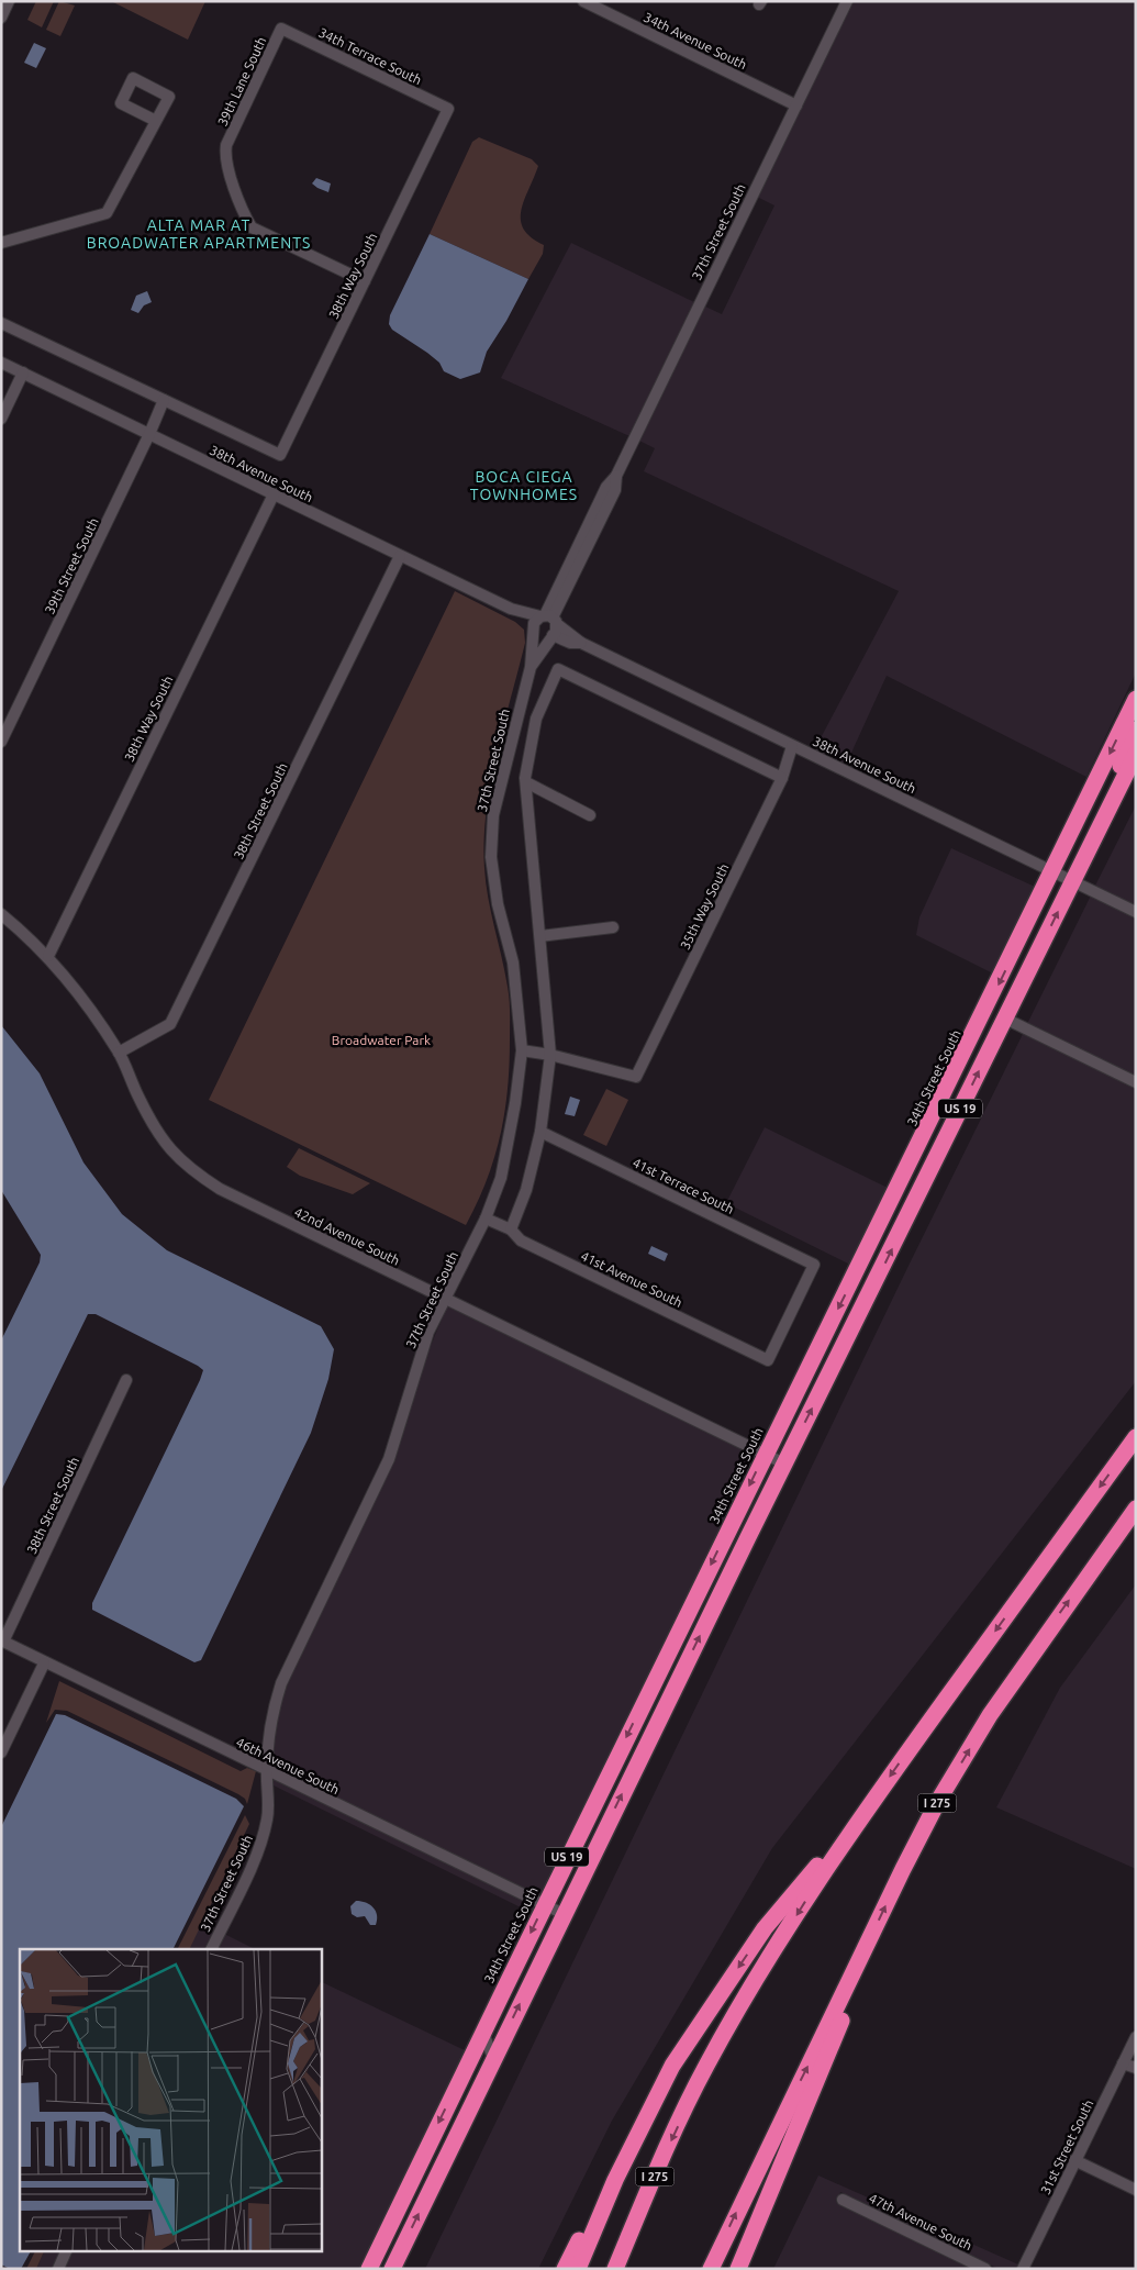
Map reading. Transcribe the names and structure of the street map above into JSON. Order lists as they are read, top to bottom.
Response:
{
  "streets": {
    "highway": ["34th Street South", "US 19", "I 275"],
    "street": [
      "34th Avenue South",
      "34th Terrace South",
      "39th Lane South",
      "37th Street South",
      "38th Way South",
      "38th Avenue South",
      "39th Street South",
      "38th Street South",
      "35th Way South",
      "41st Terrace South",
      "42nd Avenue South",
      "41st Avenue South",
      "46th Avenue South",
      "31st Street South",
      "47th Avenue South"
    ]
  },
  "crossings": [
    ["34th Avenue South", "37th Street South"],
    ["34th Terrace South", "39th Lane South"],
    ["34th Terrace South", "38th Way South"],
    ["39th Lane South", "38th Way South"],
    ["37th Street South", "38th Avenue South"],
    ["37th Street South", "42nd Avenue South"],
    ["37th Street South", "41st Avenue South"],
    ["37th Street South", "46th Avenue South"],
    ["38th Way South", "38th Avenue South"],
    ["38th Way South", "42nd Avenue South"],
    ["38th Avenue South", "39th Street South"],
    ["38th Avenue South", "38th Street South"],
    ["38th Avenue South", "35th Way South"],
    ["38th Avenue South", "34th Street South"],
    ["38th Avenue South", "US 19"],
    ["38th Street South", "42nd Avenue South"],
    ["38th Street South", "46th Avenue South"],
    ["34th Street South", "42nd Avenue South"],
    ["34th Street South", "46th Avenue South"],
    ["US 19", "42nd Avenue South"],
    ["US 19", "46th Avenue South"],
    ["41st Terrace South", "41st Avenue South"]
  ],
  "districts": ["ALTA MAR AT BROADWATER APARTMENTS", "BOCA CIEGA TOWNHOMES"],
  "parks": ["Broadwater Park"]
}
